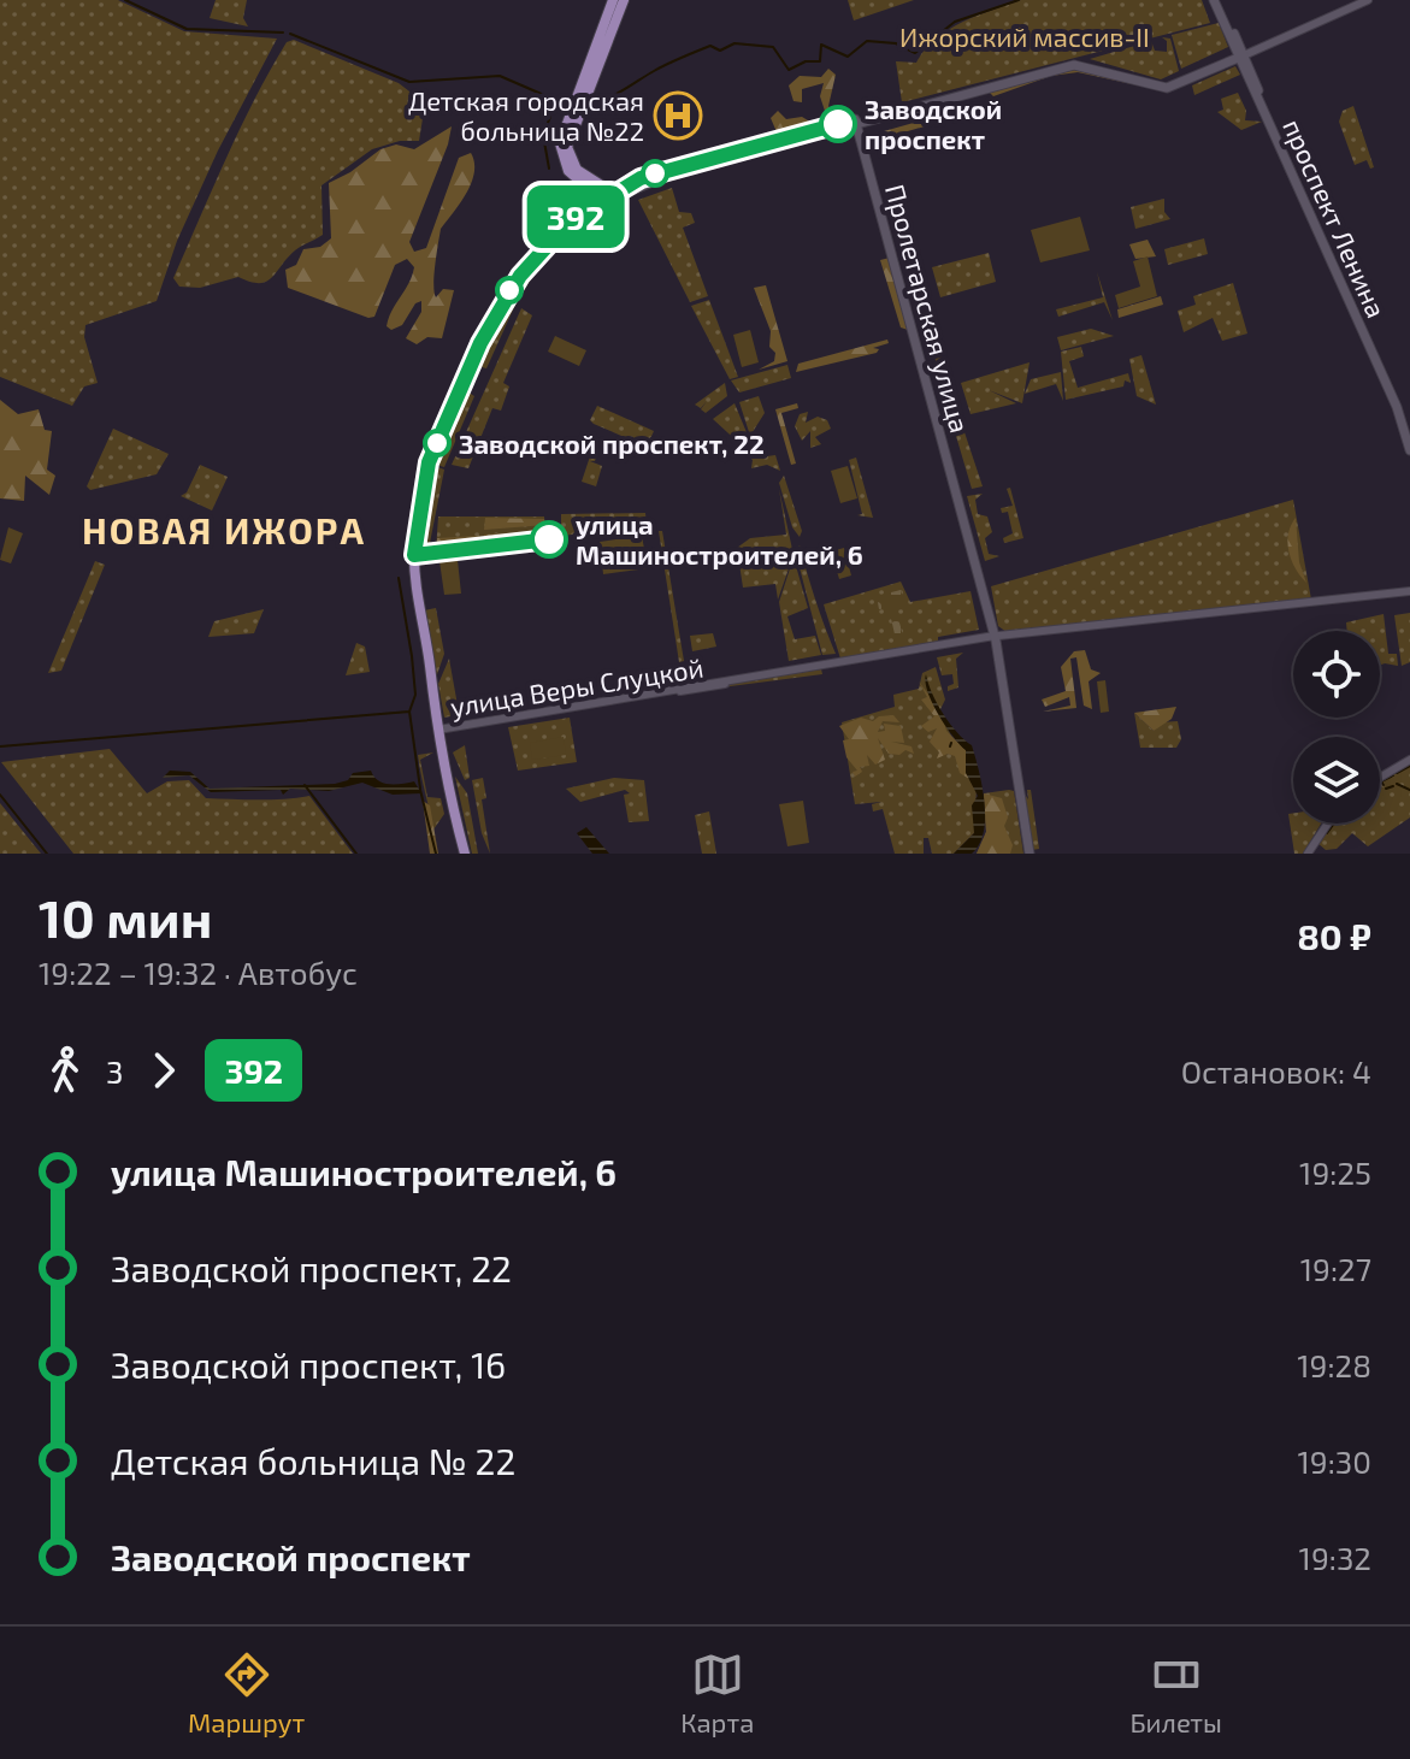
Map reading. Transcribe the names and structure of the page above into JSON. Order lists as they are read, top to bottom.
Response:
{
  "streets": {
    "main road": ["проспект Ленина", "Пролетарская улица"],
    "street": ["улица Веры Слуцкой"]
  },
  "crossings": [
    ["Пролетарская улица", "улица Веры Слуцкой"]
  ],
  "districts": ["НОВАЯ ИЖОРА"],
  "parks": ["Ижорский массив-II"],
  "places": {
    "hospital": ["Детская городская больница №22"],
    "other": ["Заводской проспект", "Заводской проспект, 22", "улица Машиностроителей, 6"]
  },
  "lines": ["bus line 392"],
  "page": {
    "on_map": "392",
    "heading": ["10 мин", "19:22 – 19:32 · Автобус", "80 ₽"],
    "legs": ["3", "392", "Остановок: 4"],
    "list": [
      {
        "name": "улица Машиностроителей, 6",
        "value": "19:25"
      },
      {
        "name": "Заводской проспект, 22",
        "value": "19:27"
      },
      {
        "name": "Заводской проспект, 16",
        "value": "19:28"
      },
      {
        "name": "Детская больница № 22",
        "value": "19:30"
      },
      {
        "name": "Заводской проспект",
        "value": "19:32"
      }
    ],
    "tabs": ["Маршрут", "Карта", "Билеты"]
  }
}
